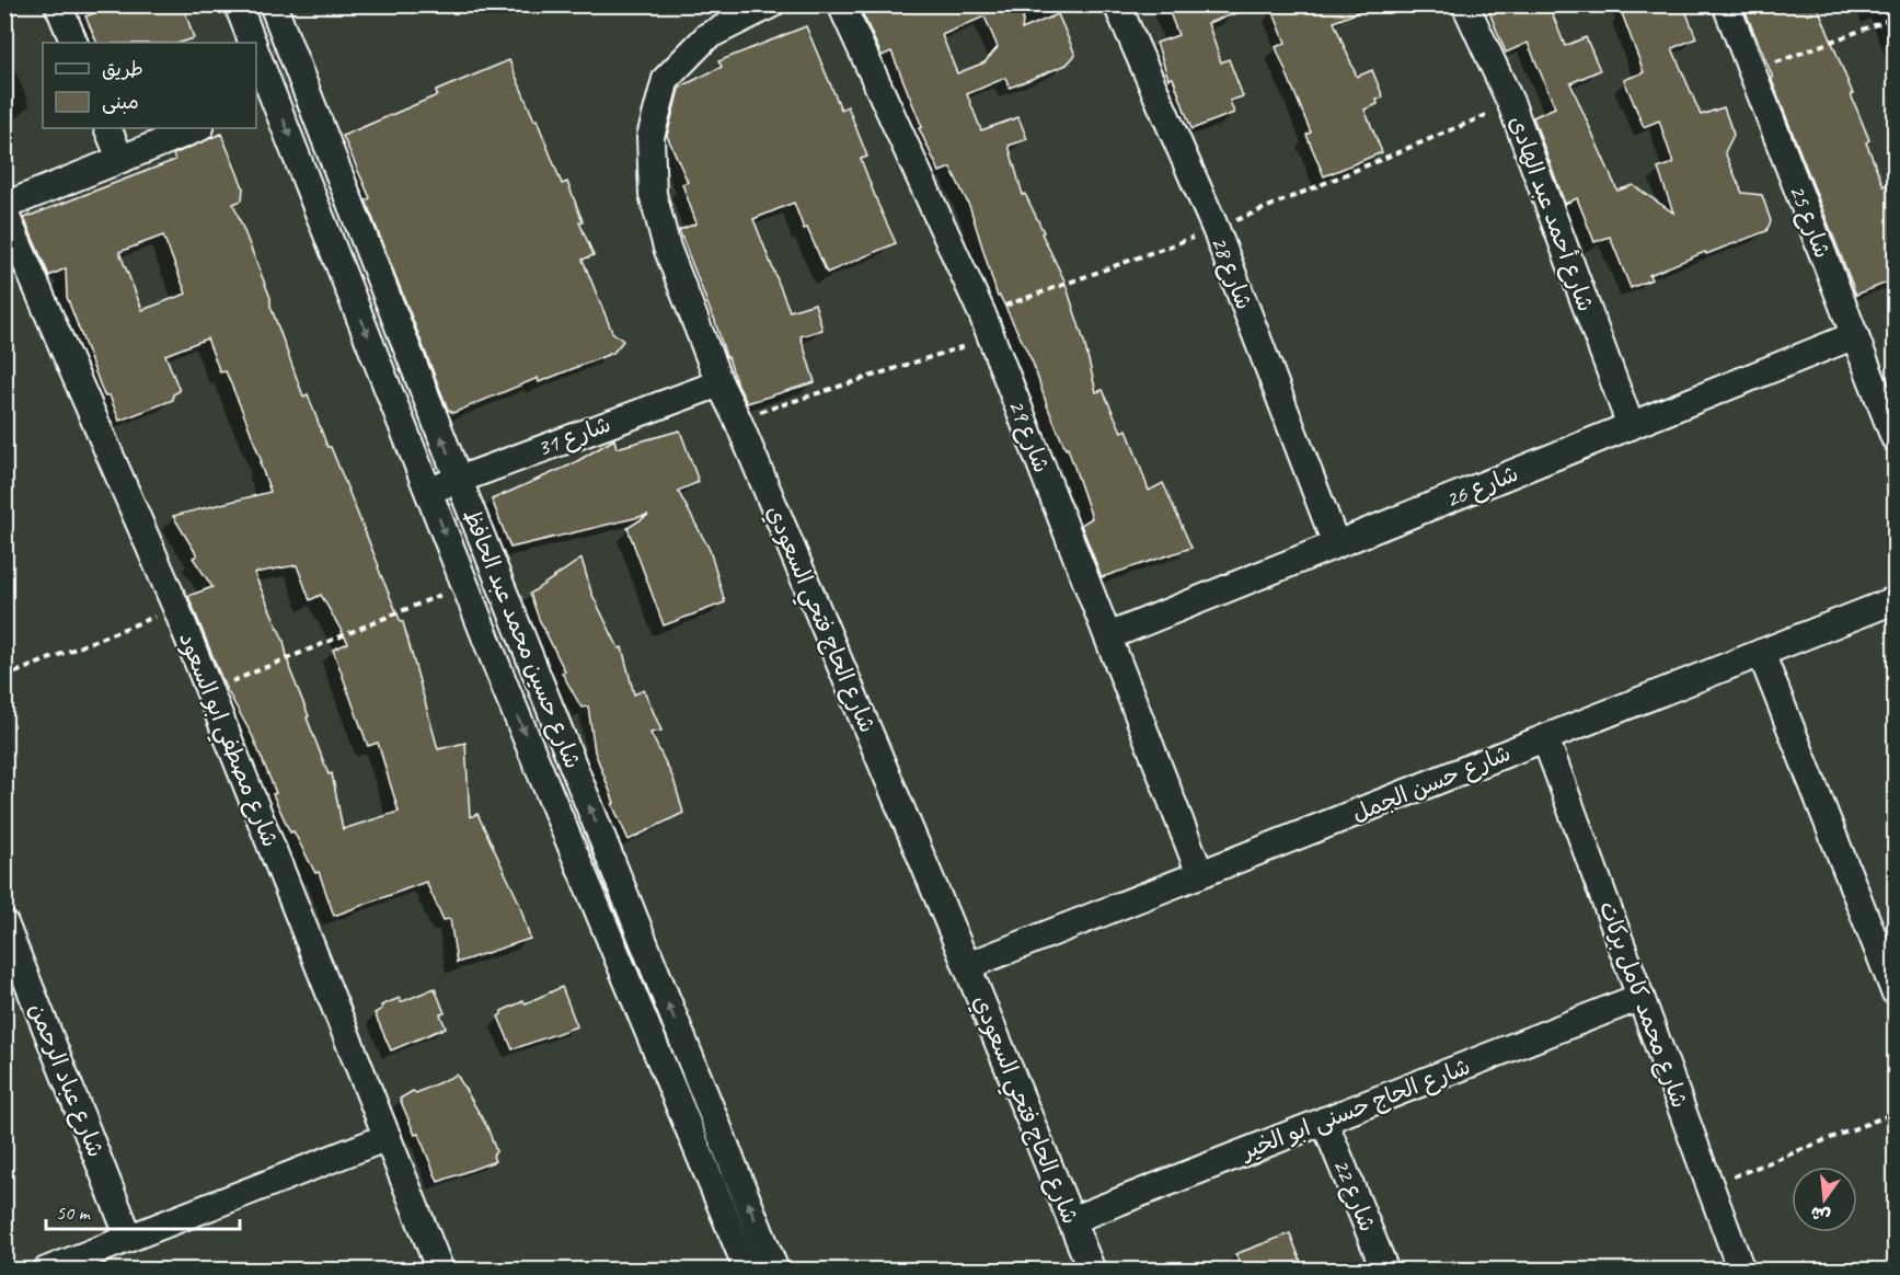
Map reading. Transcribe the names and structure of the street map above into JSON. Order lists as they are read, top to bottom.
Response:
{
  "streets": {
    "street": [
      "شارع أحمد عبد الهادى",
      "شارع 25",
      "شارع 28",
      "شارع 31",
      "شارع 29",
      "شارع 26",
      "شارع الحاج فتحي السعودي",
      "شارع حسين محمد عبد الحافظ",
      "شارع مصطفي ابو السعود",
      "شارع حسن الجمل",
      "شارع محمد كامل بركات",
      "شارع عباد الرحمن",
      "شارع الحاج حسنى ابو الخير",
      "شارع 22"
    ]
  },
  "crossings": [
    ["شارع أحمد عبد الهادى", "شارع 26"],
    ["شارع 25", "شارع 26"],
    ["شارع 28", "شارع 26"],
    ["شارع 31", "شارع الحاج فتحي السعودي"],
    ["شارع 31", "شارع حسين محمد عبد الحافظ"],
    ["شارع 29", "شارع 26"],
    ["شارع 29", "شارع حسن الجمل"],
    ["شارع الحاج فتحي السعودي", "شارع حسن الجمل"],
    ["شارع الحاج فتحي السعودي", "شارع الحاج حسنى ابو الخير"],
    ["شارع حسن الجمل", "شارع محمد كامل بركات"],
    ["شارع محمد كامل بركات", "شارع الحاج حسنى ابو الخير"],
    ["شارع الحاج حسنى ابو الخير", "شارع 22"]
  ],
  "legend": ["طريق", "مبنى"],
  "scale_bar": "50 m",
  "north": "bottom"
}
